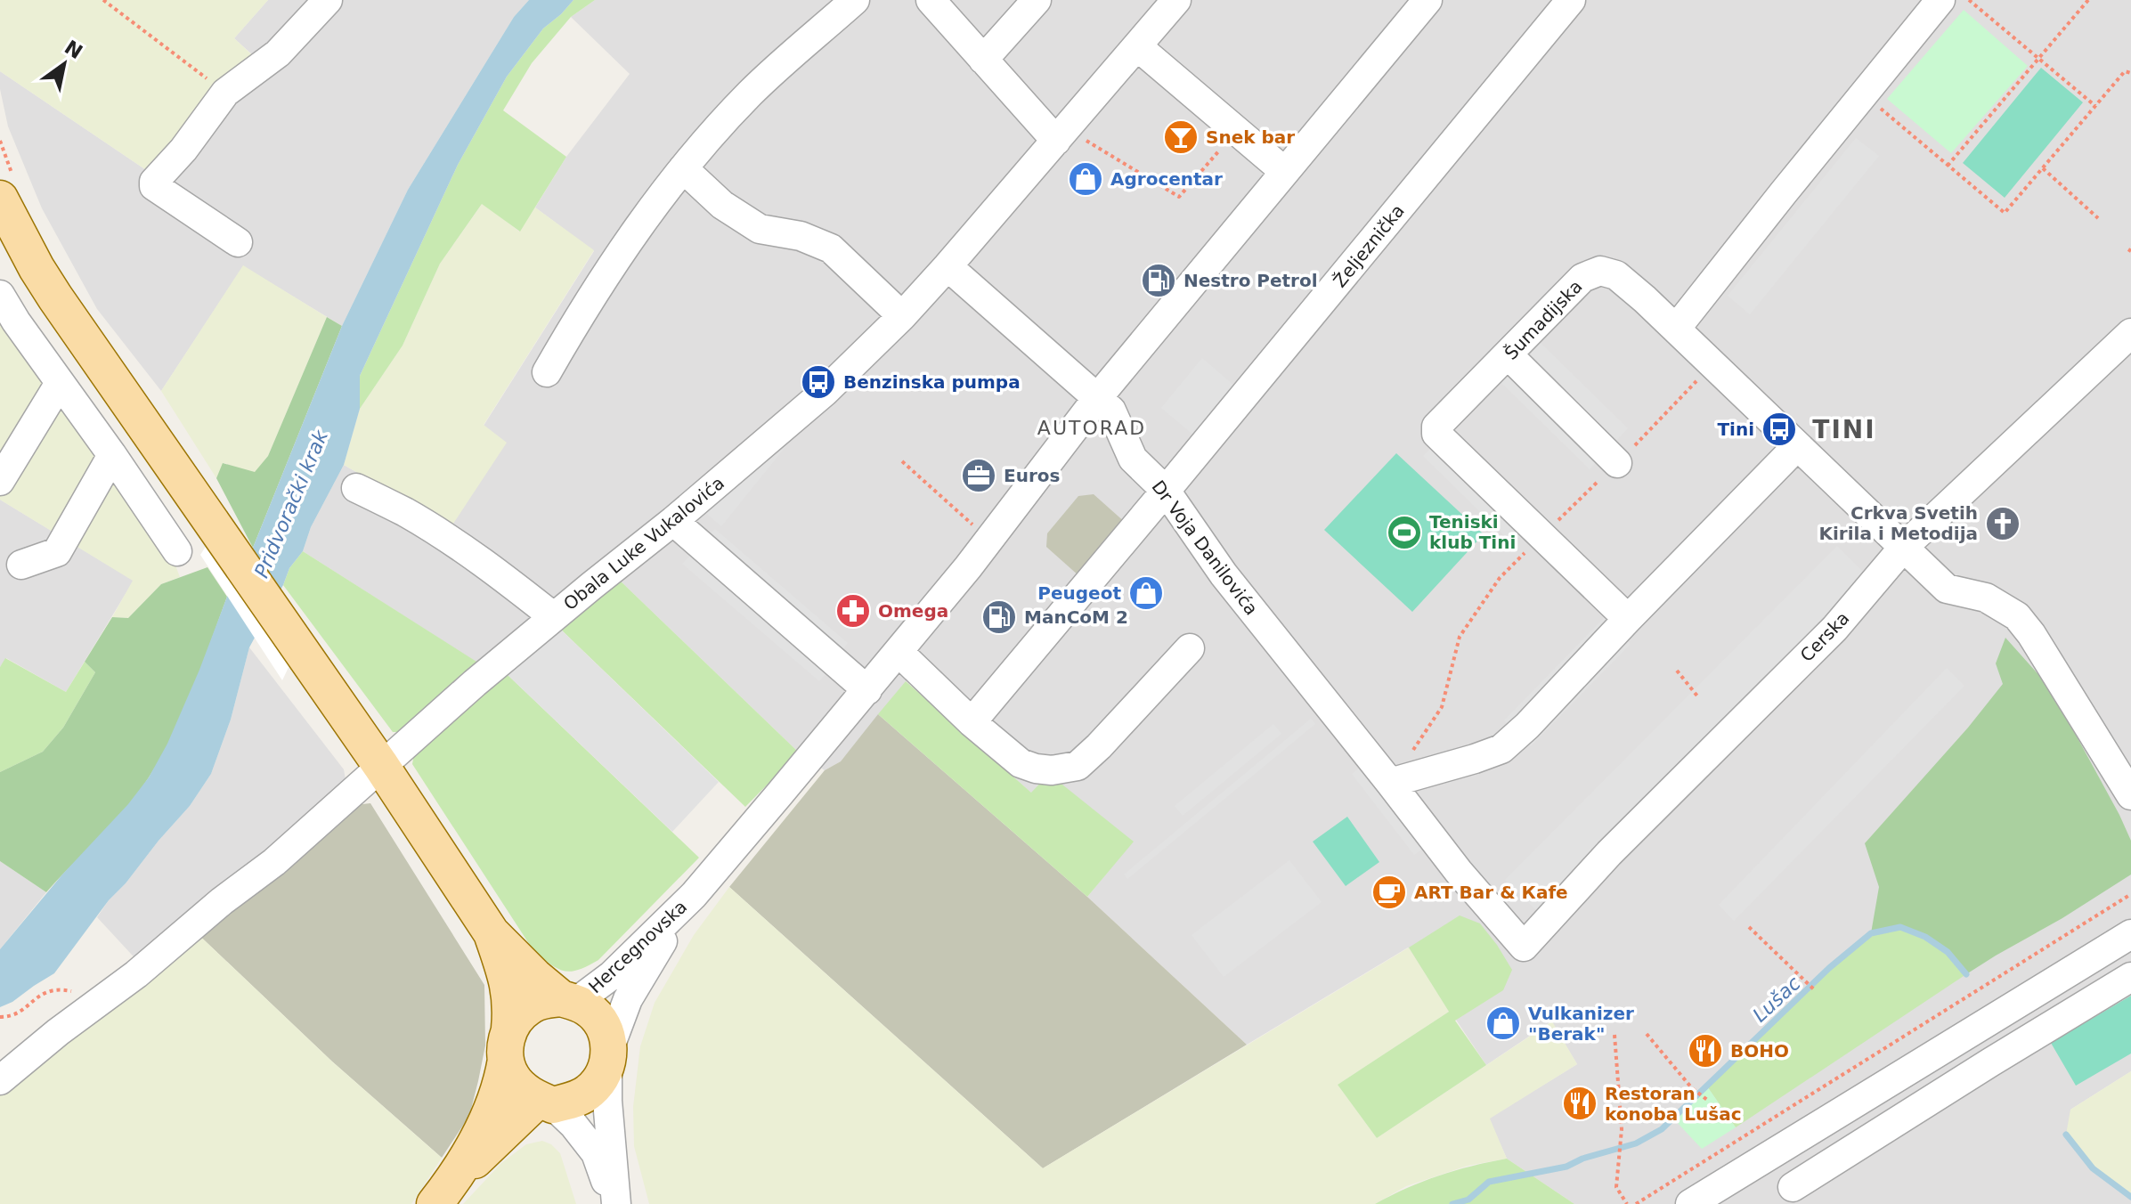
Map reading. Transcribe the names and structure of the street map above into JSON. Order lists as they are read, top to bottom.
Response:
{
  "streets": {
    "street": [
      "Željeznička",
      "Šumadijska",
      "Obala Luke Vukalovića",
      "Dr Voja Danilovića",
      "Cerska",
      "Hercegnovska"
    ]
  },
  "crossings": [
    ["Željeznička", "Dr Voja Danilovića"],
    ["Šumadijska", "Cerska"],
    ["Obala Luke Vukalovića", "Dr Voja Danilovića"],
    ["Dr Voja Danilovića", "Cerska"]
  ],
  "districts": ["AUTORAD", "TINI"],
  "water": ["Pridvorački krak", "Lušac"],
  "places": {
    "bar": ["Snek bar"],
    "shop": ["Agrocentar", "Peugeot", "Vulkanizer \"Berak\""],
    "fuel station": ["Nestro Petrol", "ManCoM 2"],
    "bus stop": ["Benzinska pumpa", "Tini"],
    "office": ["Euros"],
    "church": ["Crkva Svetih Kirila i Metodija"],
    "sports": ["Teniski klub Tini"],
    "pharmacy": ["Omega"],
    "cafe": ["ART Bar & Кafe"],
    "restaurant": ["BOHO", "Restoran konoba Lušac"]
  },
  "north": "top right"
}
